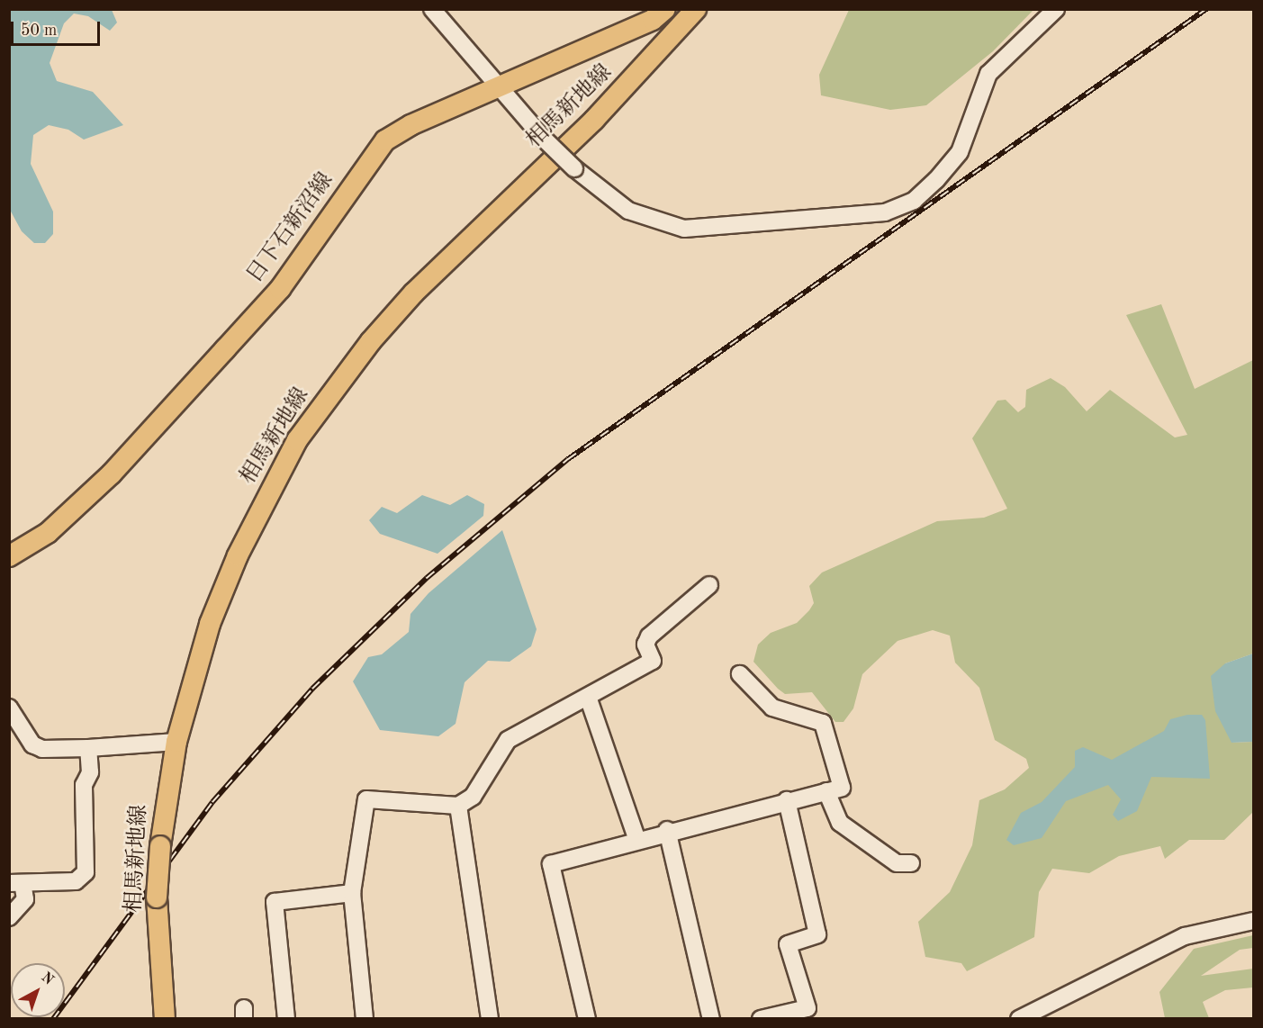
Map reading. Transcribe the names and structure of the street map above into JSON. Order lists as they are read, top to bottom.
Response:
{
  "streets": {
    "main road": ["相馬新地線", "日下石新沼線"]
  },
  "scale_bar": "50 m",
  "north": "top right"
}
